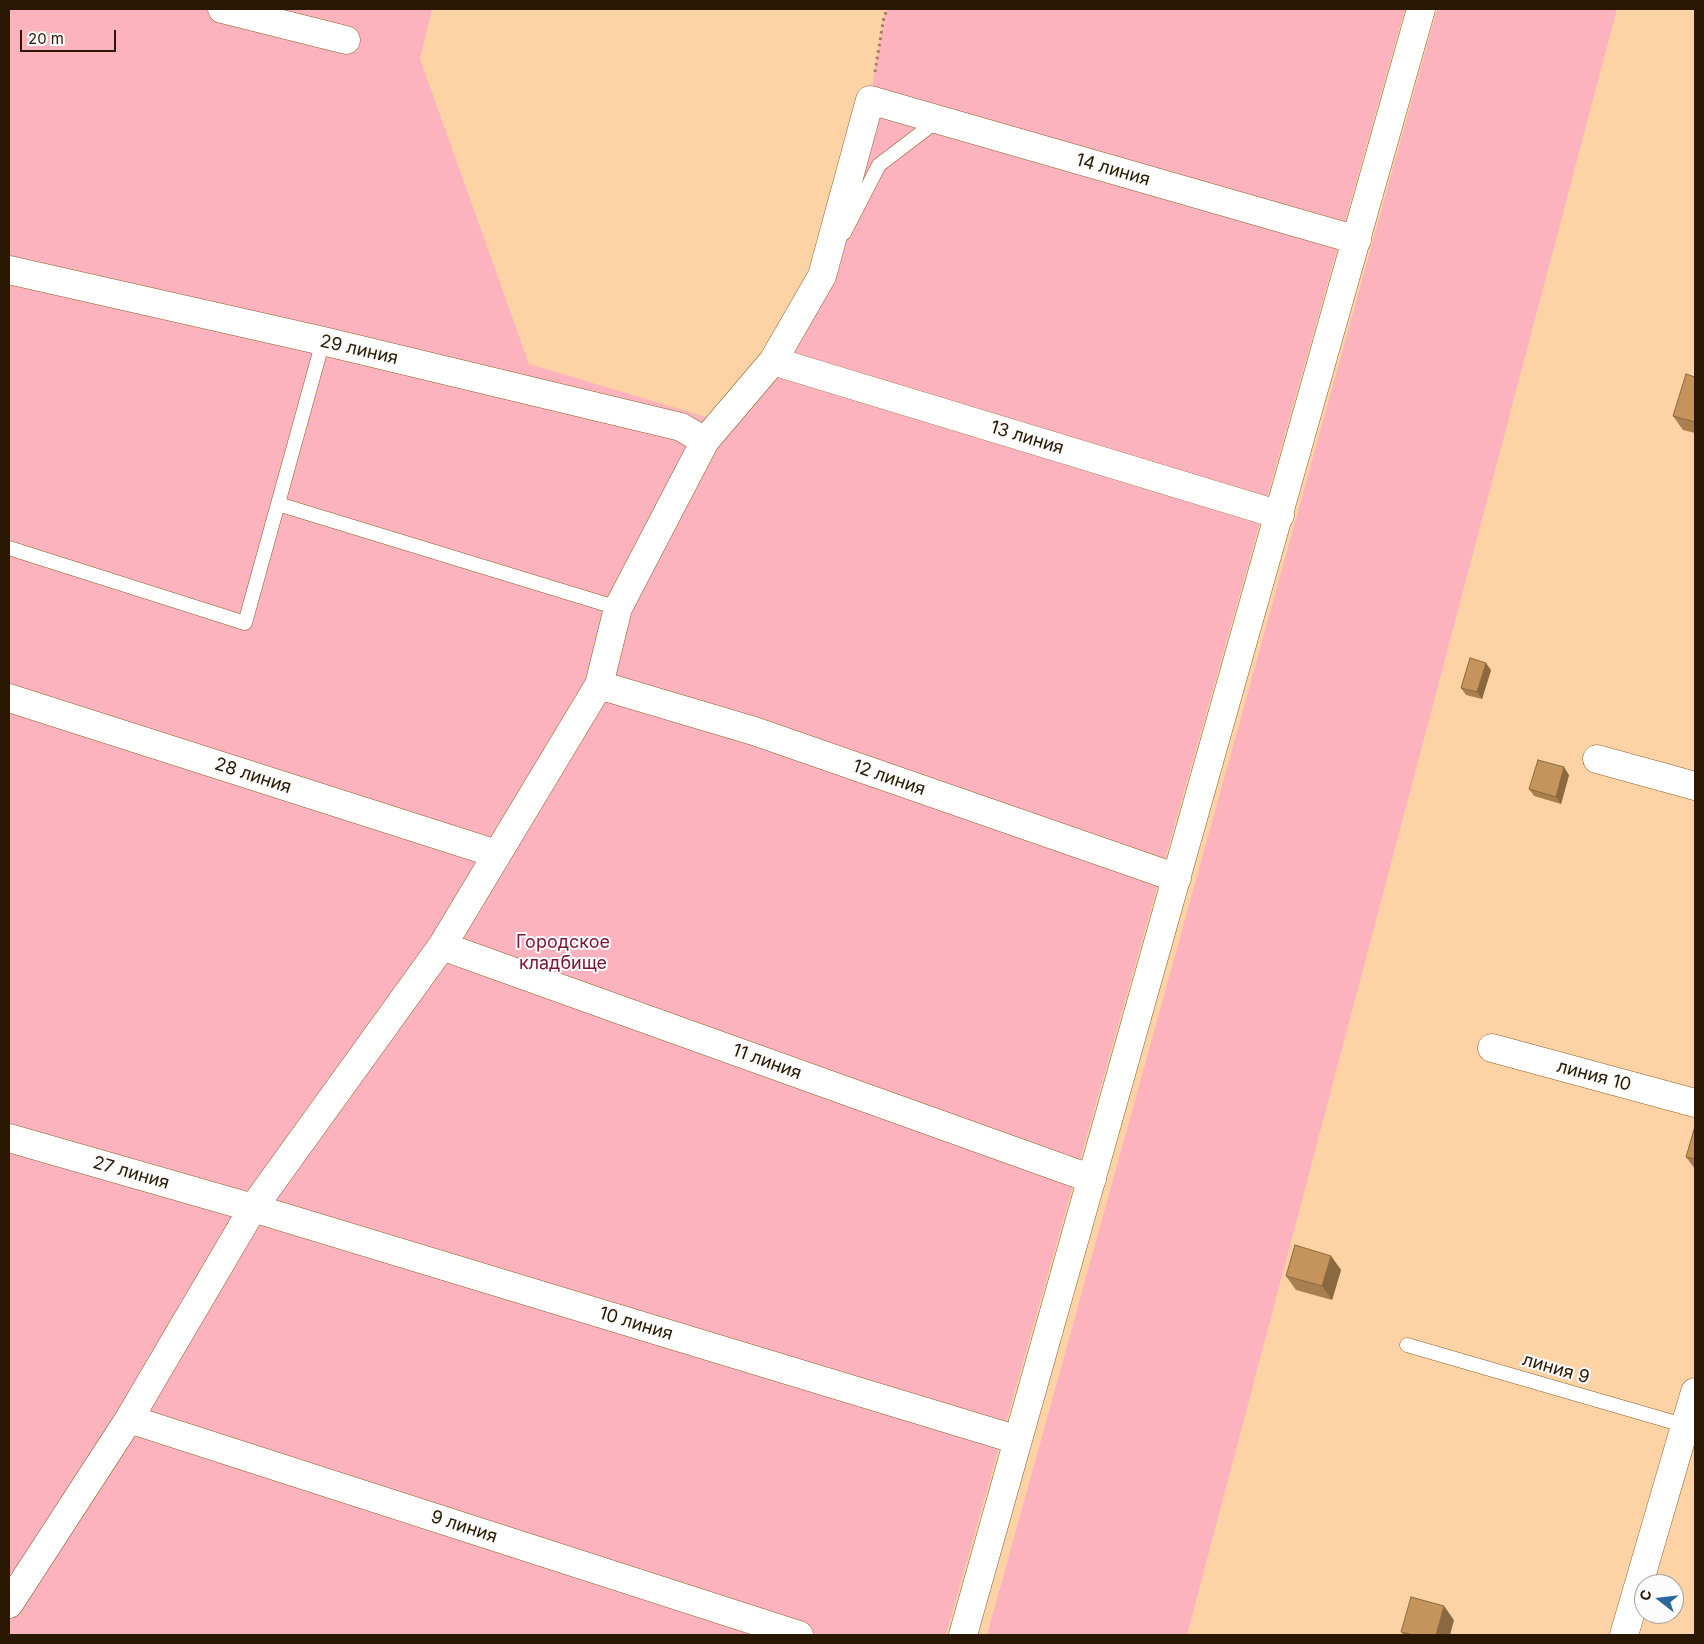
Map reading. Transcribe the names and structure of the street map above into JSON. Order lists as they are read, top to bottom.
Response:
{
  "streets": {
    "street": [
      "14 линия",
      "29 линия",
      "13 линия",
      "28 линия",
      "12 линия",
      "11 линия",
      "линия 10",
      "27 линия",
      "10 линия",
      "9 линия"
    ],
    "lane": ["линия 9"]
  },
  "crossings": [
    ["27 линия", "10 линия"]
  ],
  "parks": ["Городское кладбище"],
  "scale_bar": "20 m",
  "north": "left"
}
